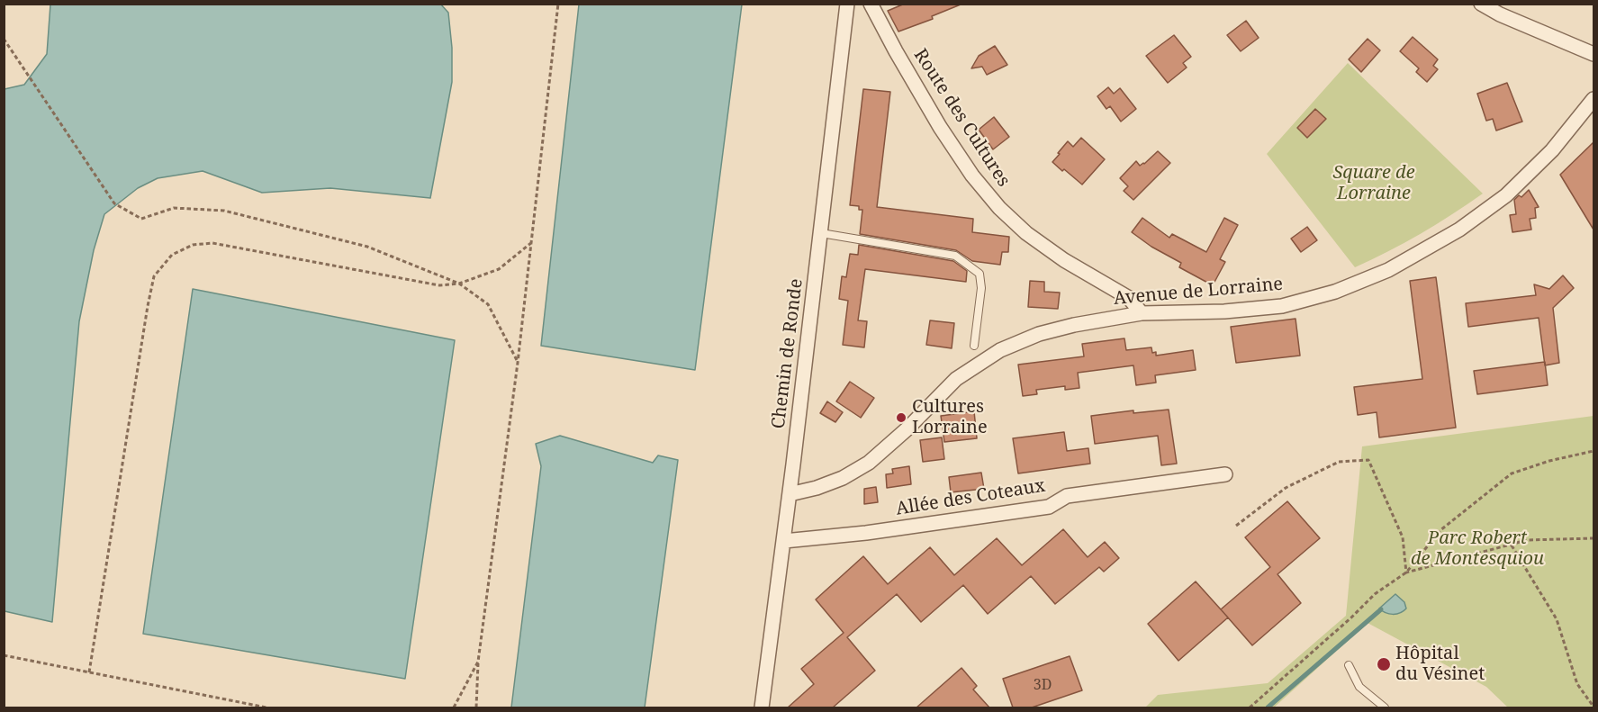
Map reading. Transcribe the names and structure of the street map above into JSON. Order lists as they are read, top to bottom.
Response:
{
  "streets": {
    "street": [
      "Route des Cultures",
      "Avenue de Lorraine",
      "Chemin de Ronde",
      "Allée des Coteaux"
    ]
  },
  "crossings": [
    ["Route des Cultures", "Avenue de Lorraine"],
    ["Avenue de Lorraine", "Chemin de Ronde"],
    ["Chemin de Ronde", "Allée des Coteaux"]
  ],
  "parks": ["Square de Lorraine", "Parc Robert de Montesquiou"],
  "places": ["Cultures Lorraine", "Hôpital du Vésinet"],
  "house_numbers": ["3D"]
}
